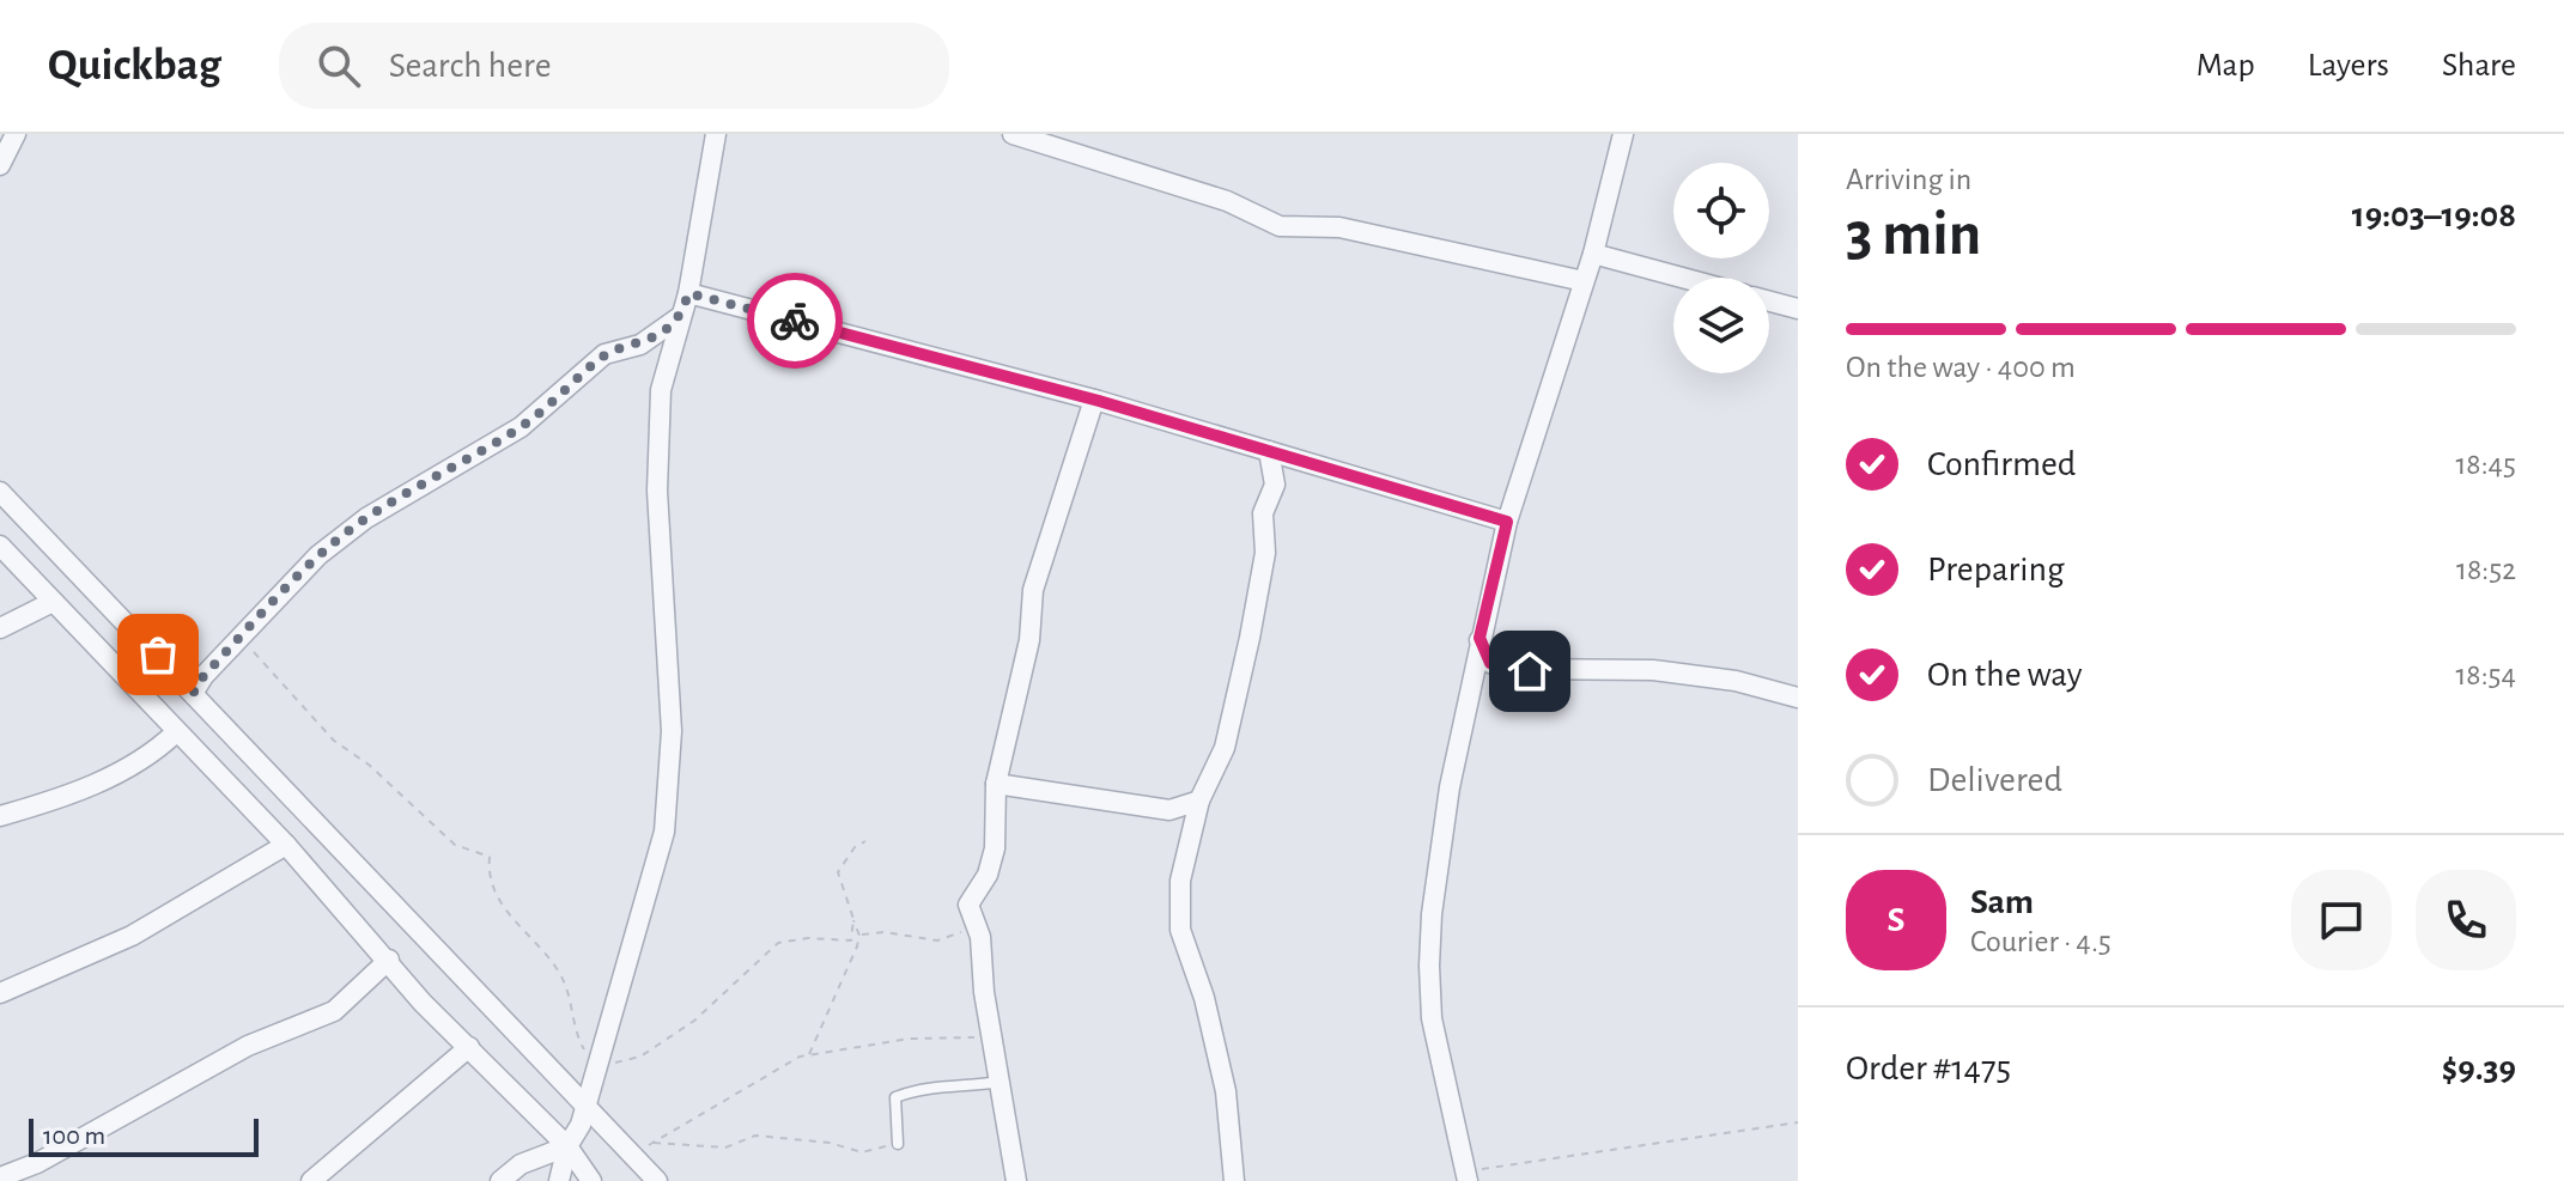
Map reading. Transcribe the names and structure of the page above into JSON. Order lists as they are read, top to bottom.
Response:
{
  "scale_bar": "100 m",
  "page": {
    "header": "Quickbag",
    "search": "Search here",
    "nav": ["Map", "Layers", "Share"],
    "heading": ["3 min", "Arriving in", "19:03–19:08"],
    "panel": [
      "Sam",
      "Courier · 4.5",
      "Order #1475",
      "$9.39"
    ],
    "bar": "On the way · 400 m",
    "list": [
      ["Confirmed", "18:45"],
      ["Preparing", "18:52"],
      ["On the way", "18:54"],
      "Delivered"
    ],
    "round": "S",
    "scale": "100 m"
  }
}
